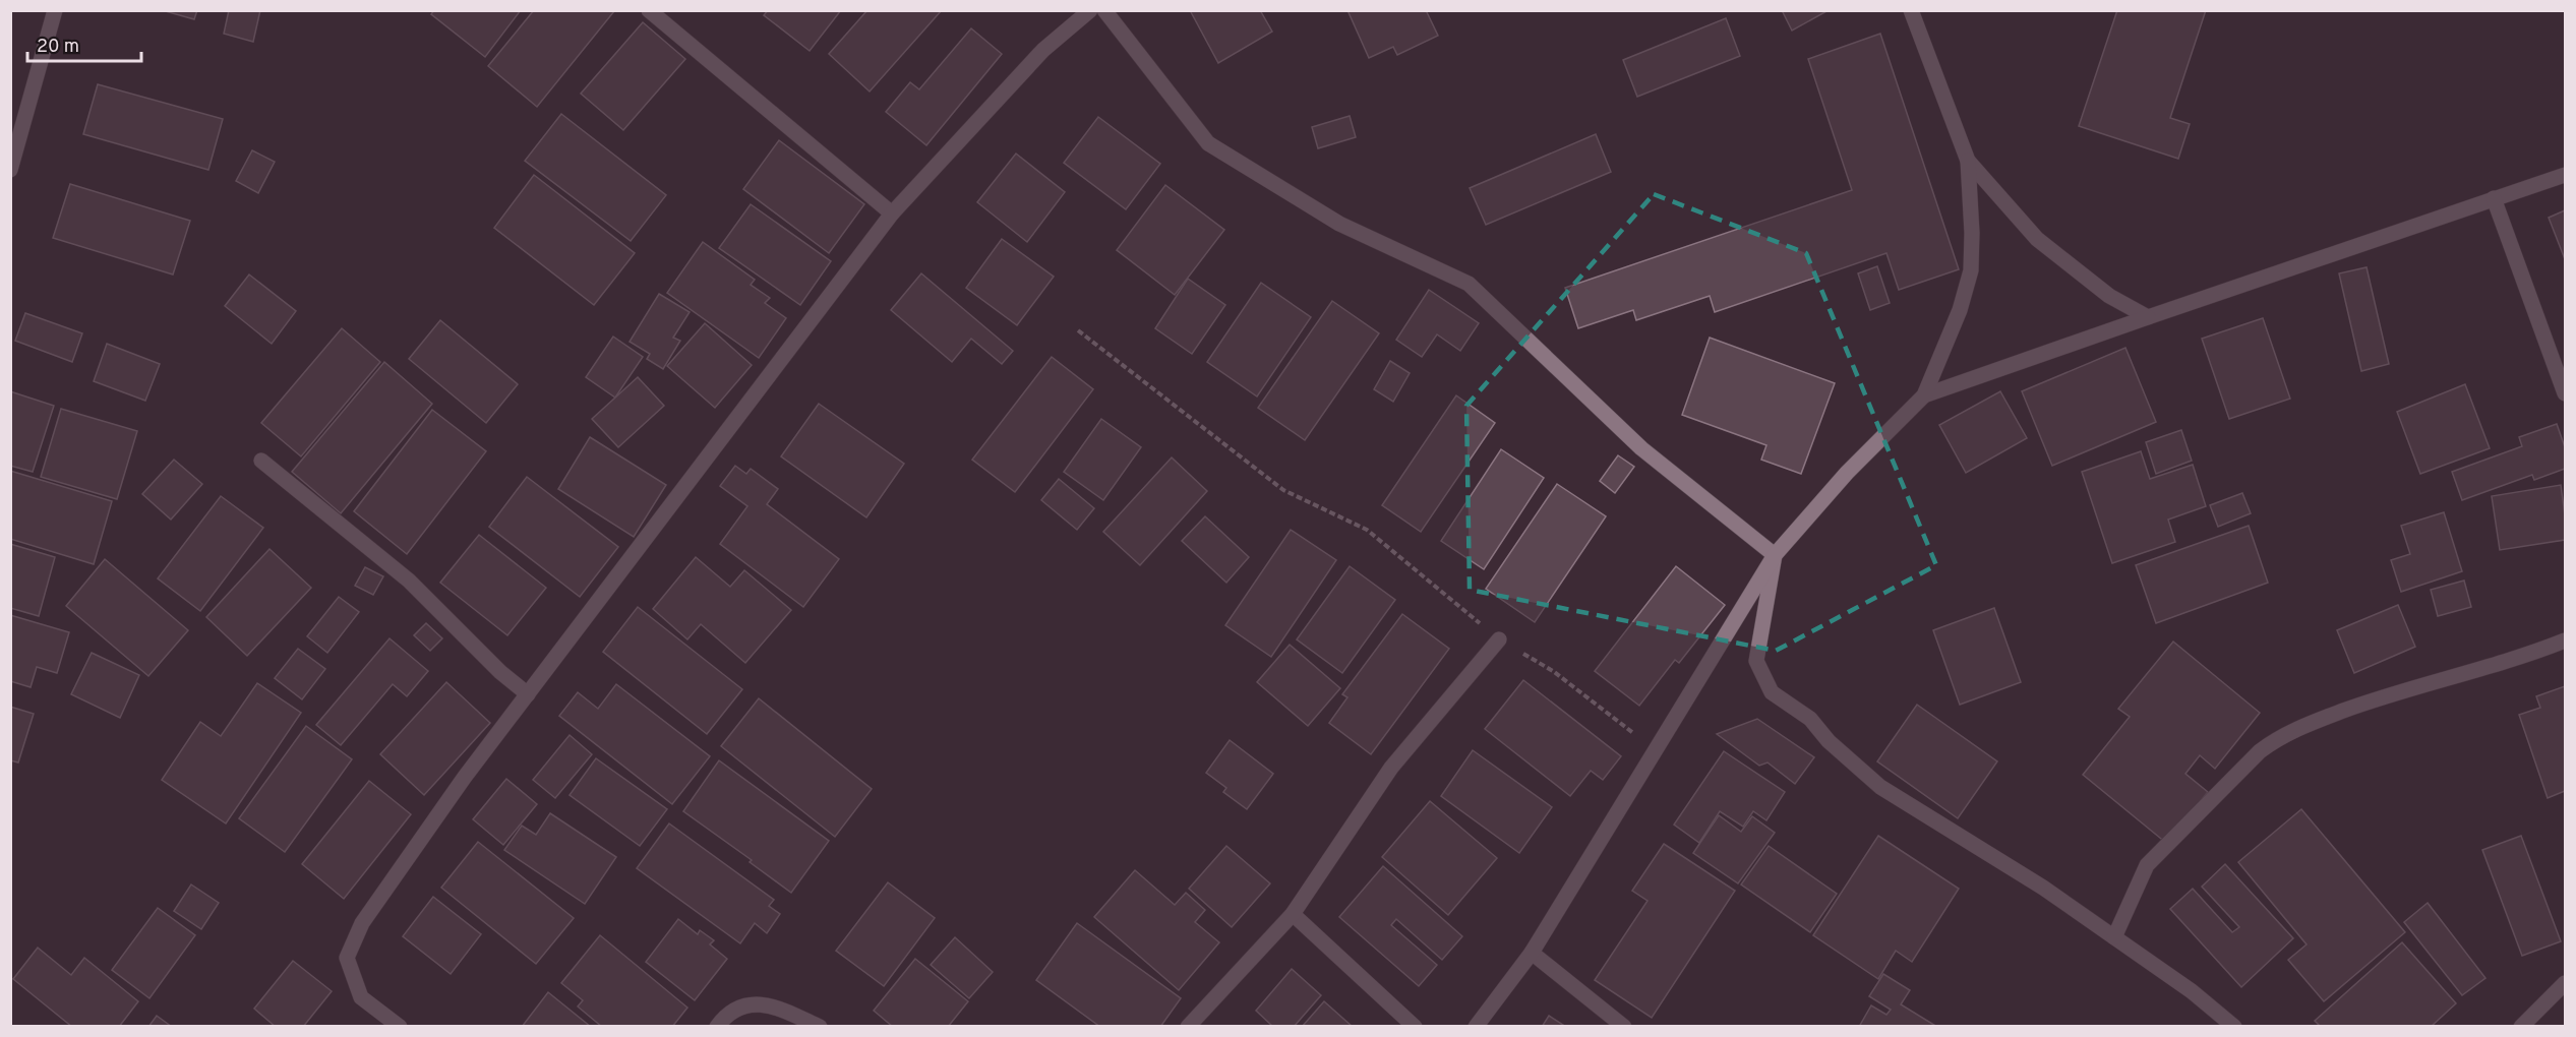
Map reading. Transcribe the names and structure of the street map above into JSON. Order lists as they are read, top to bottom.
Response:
{
  "scale_bar": "20 m"
}
